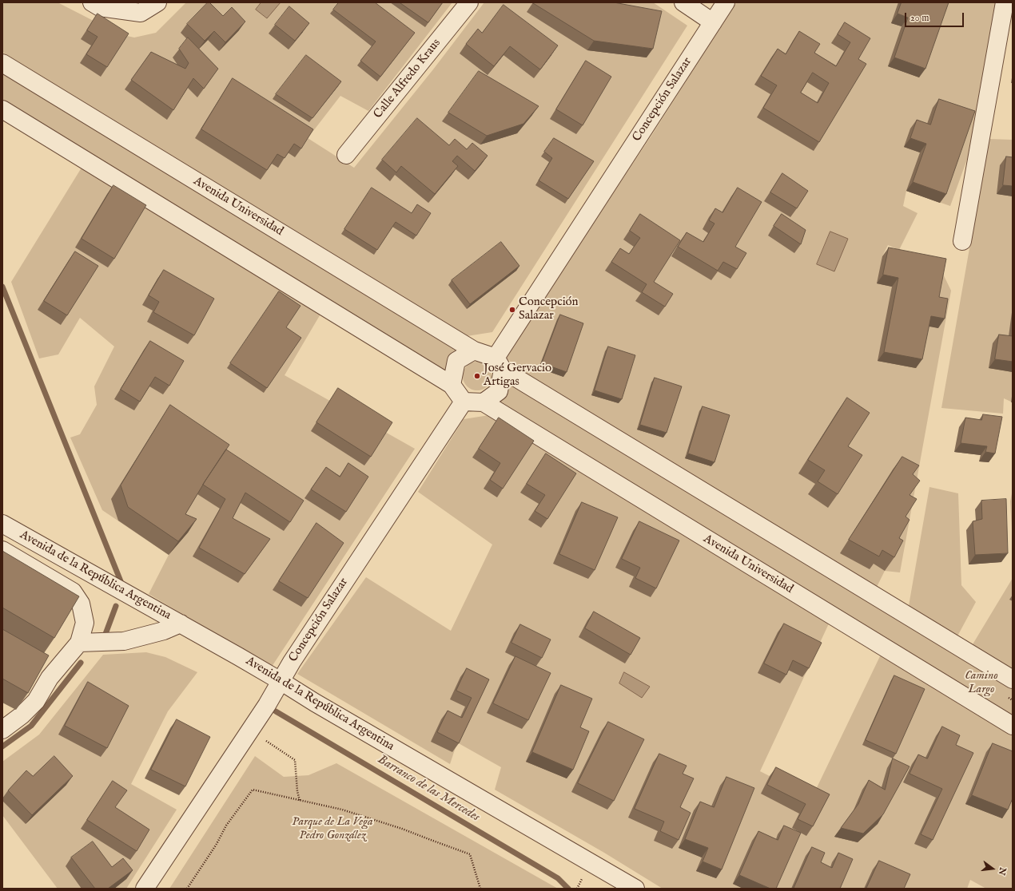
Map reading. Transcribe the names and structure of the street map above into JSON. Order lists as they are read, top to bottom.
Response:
{
  "streets": {
    "street": [
      "Calle Alfredo Kraus",
      "Concepción Salazar",
      "Avenida Universidad",
      "Avenida de la República Argentina"
    ]
  },
  "crossings": [
    ["Concepción Salazar", "Avenida Universidad"],
    ["Concepción Salazar", "Avenida de la República Argentina"]
  ],
  "water": ["Barranco de las Mercedes"],
  "parks": ["Camino Largo", "Parque de La Vega Pedro González"],
  "places": ["Concepción Salazar", "José Gervacio Artigas"],
  "scale_bar": "20 m",
  "north": "right"
}
